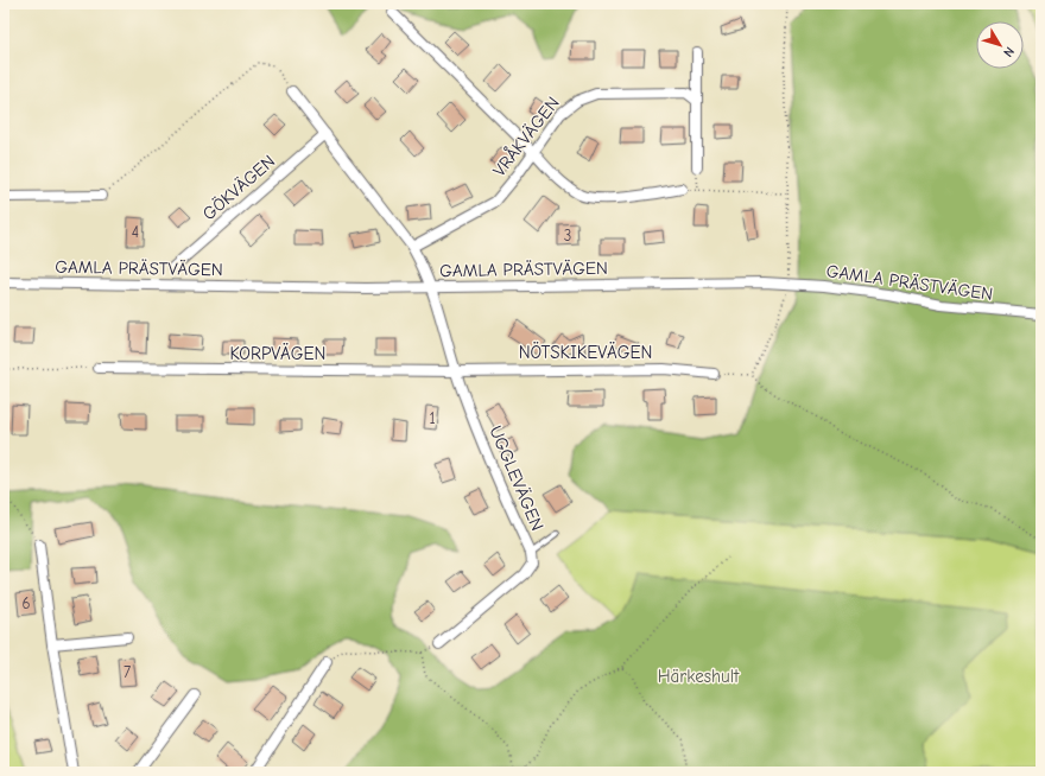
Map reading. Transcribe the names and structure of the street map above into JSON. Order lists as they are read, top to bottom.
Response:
{
  "streets": {
    "street": [
      "VRÅKVÄGEN",
      "GÖKVÄGEN",
      "GAMLA PRÄSTVÄGEN",
      "NÖTSKIKEVÄGEN",
      "KORPVÄGEN",
      "UGGLEVÄGEN"
    ]
  },
  "crossings": [
    ["GAMLA PRÄSTVÄGEN", "UGGLEVÄGEN"],
    ["NÖTSKIKEVÄGEN", "KORPVÄGEN"],
    ["NÖTSKIKEVÄGEN", "UGGLEVÄGEN"],
    ["KORPVÄGEN", "UGGLEVÄGEN"]
  ],
  "parks": ["Härkeshult"],
  "house_numbers": [
    "4",
    "3",
    "1",
    "6",
    "7"
  ],
  "north": "bottom right"
}
